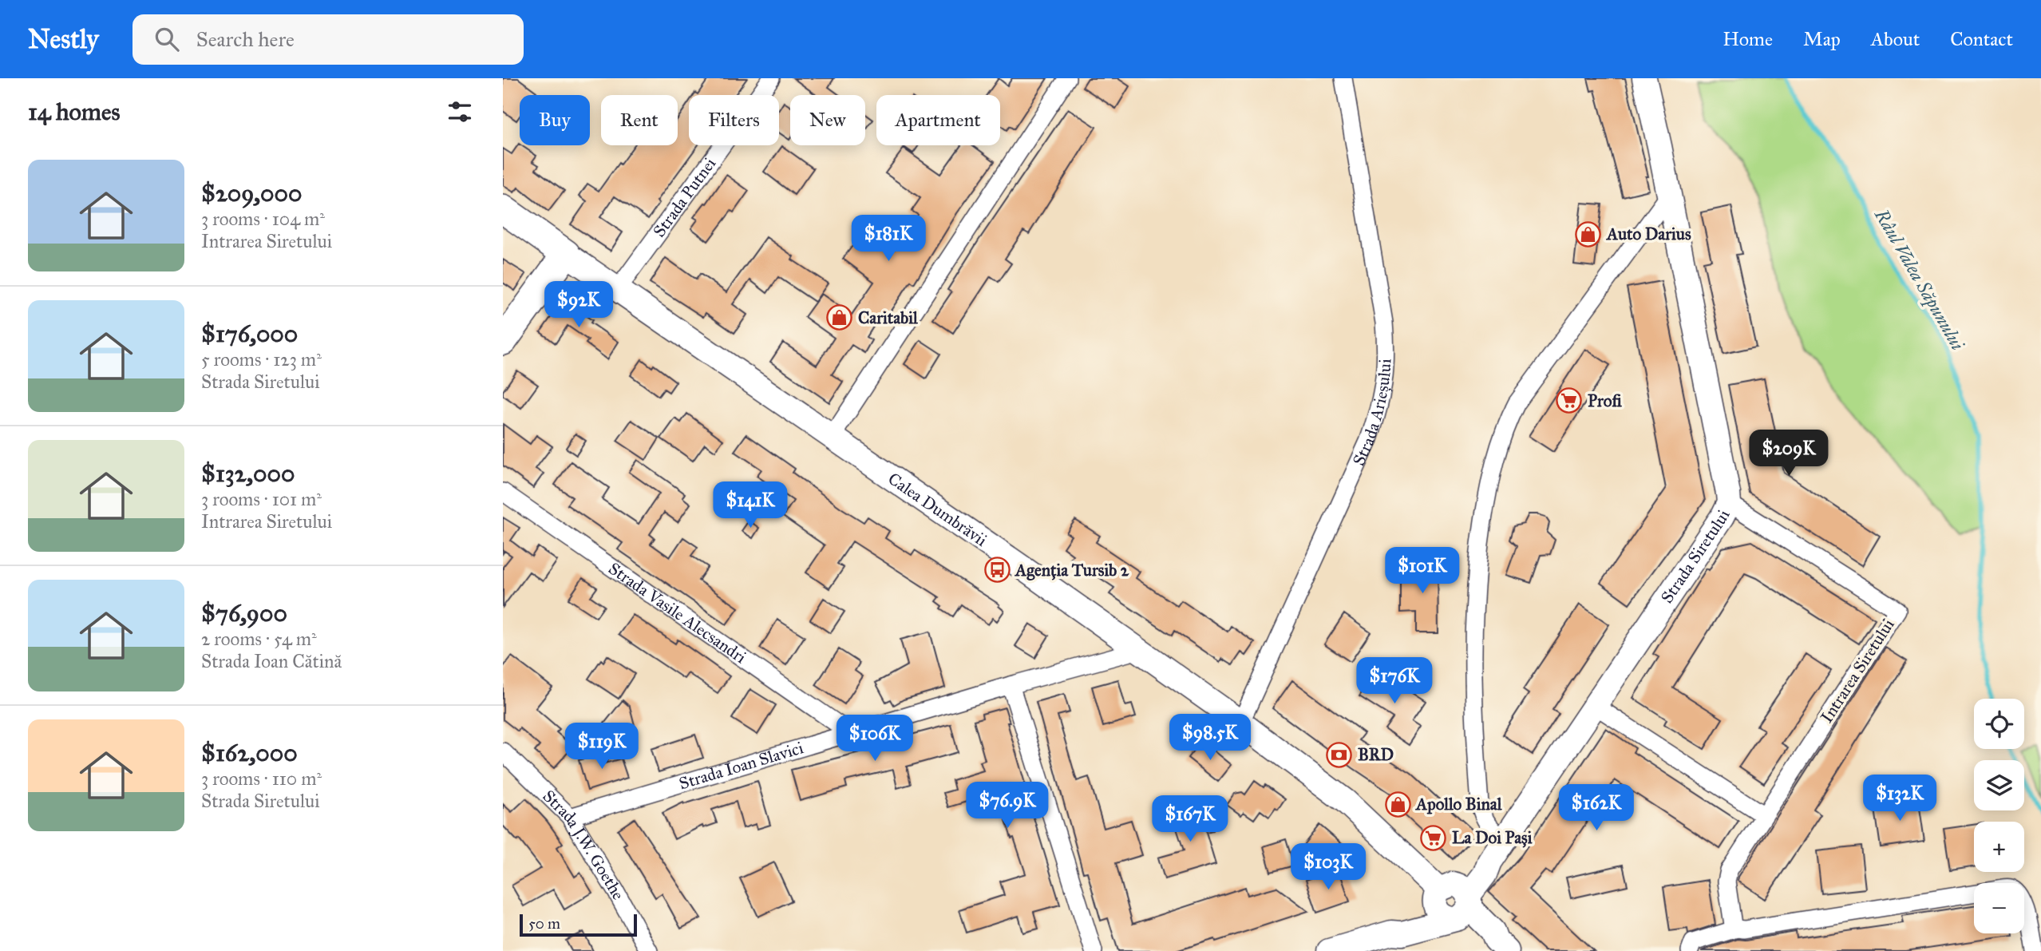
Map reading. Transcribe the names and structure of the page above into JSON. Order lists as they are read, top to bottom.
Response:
{
  "streets": {
    "main road": ["Calea Dumbrăvii", "Strada Siretului"],
    "street": [
      "Strada Putnei",
      "Strada Arieșului",
      "Strada Vasile Alecsandri",
      "Intrarea Siretului",
      "Strada Ioan Slavici",
      "Strada J.W. Goethe"
    ]
  },
  "crossings": [
    ["Strada Putnei", "Calea Dumbrăvii"],
    ["Strada Arieșului", "Calea Dumbrăvii"],
    ["Calea Dumbrăvii", "Strada Siretului"],
    ["Calea Dumbrăvii", "Strada Ioan Slavici"],
    ["Strada Siretului", "Intrarea Siretului"],
    ["Strada Vasile Alecsandri", "Strada Ioan Slavici"],
    ["Strada Ioan Slavici", "Strada J.W. Goethe"]
  ],
  "water": ["Râul Valea Săpunului"],
  "places": {
    "shop": ["Auto Darius", "Caritabil", "Apollo Binal"],
    "supermarket": ["Profi", "La Doi Pași"],
    "bus stop": ["Agenția Tursib 2"],
    "bank": ["BRD"]
  },
  "scale_bar": "50 m",
  "page": {
    "header": "Nestly",
    "search": "Search here",
    "nav": [
      "Home",
      "Map",
      "About",
      "Contact"
    ],
    "heading": "14 homes",
    "chip": [
      "Buy",
      "Rent",
      "Filters",
      "New",
      "Apartment"
    ],
    "list": [
      {
        "name": "$209,000",
        "note": "3 rooms · 104 m² · Intrarea Siretului"
      },
      {
        "name": "$176,000",
        "note": "5 rooms · 123 m² · Strada Siretului"
      },
      {
        "name": "$132,000",
        "note": "3 rooms · 101 m² · Intrarea Siretului"
      },
      {
        "name": "$76,900",
        "note": "2 rooms · 54 m² · Strada Ioan Cătină"
      },
      {
        "name": "$162,000",
        "note": "3 rooms · 110 m² · Strada Siretului"
      }
    ],
    "price": [
      "$181K",
      "$92K",
      "$209K",
      "$141K",
      "$101K",
      "$176K",
      "$98.5K",
      "$106K",
      "$119K",
      "$132K",
      "$76.9K",
      "$162K",
      "$167K",
      "$103K"
    ],
    "map_buttons": ["+", "−"],
    "scale": "50 m"
  }
}
